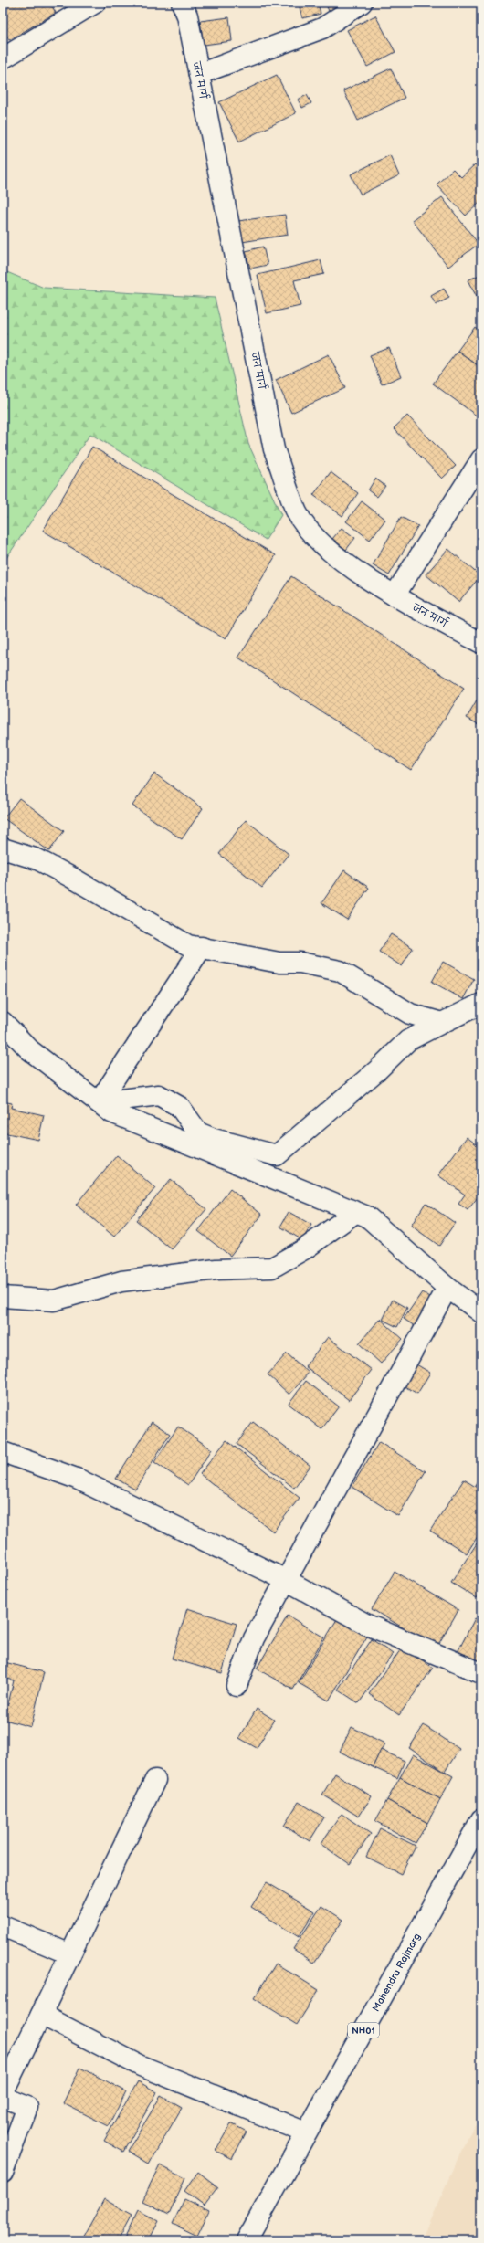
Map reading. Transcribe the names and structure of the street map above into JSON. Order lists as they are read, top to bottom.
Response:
{
  "streets": {
    "main road": ["जन मार्ग", "Mahendra Rajmarg", "NH01"]
  }
}
